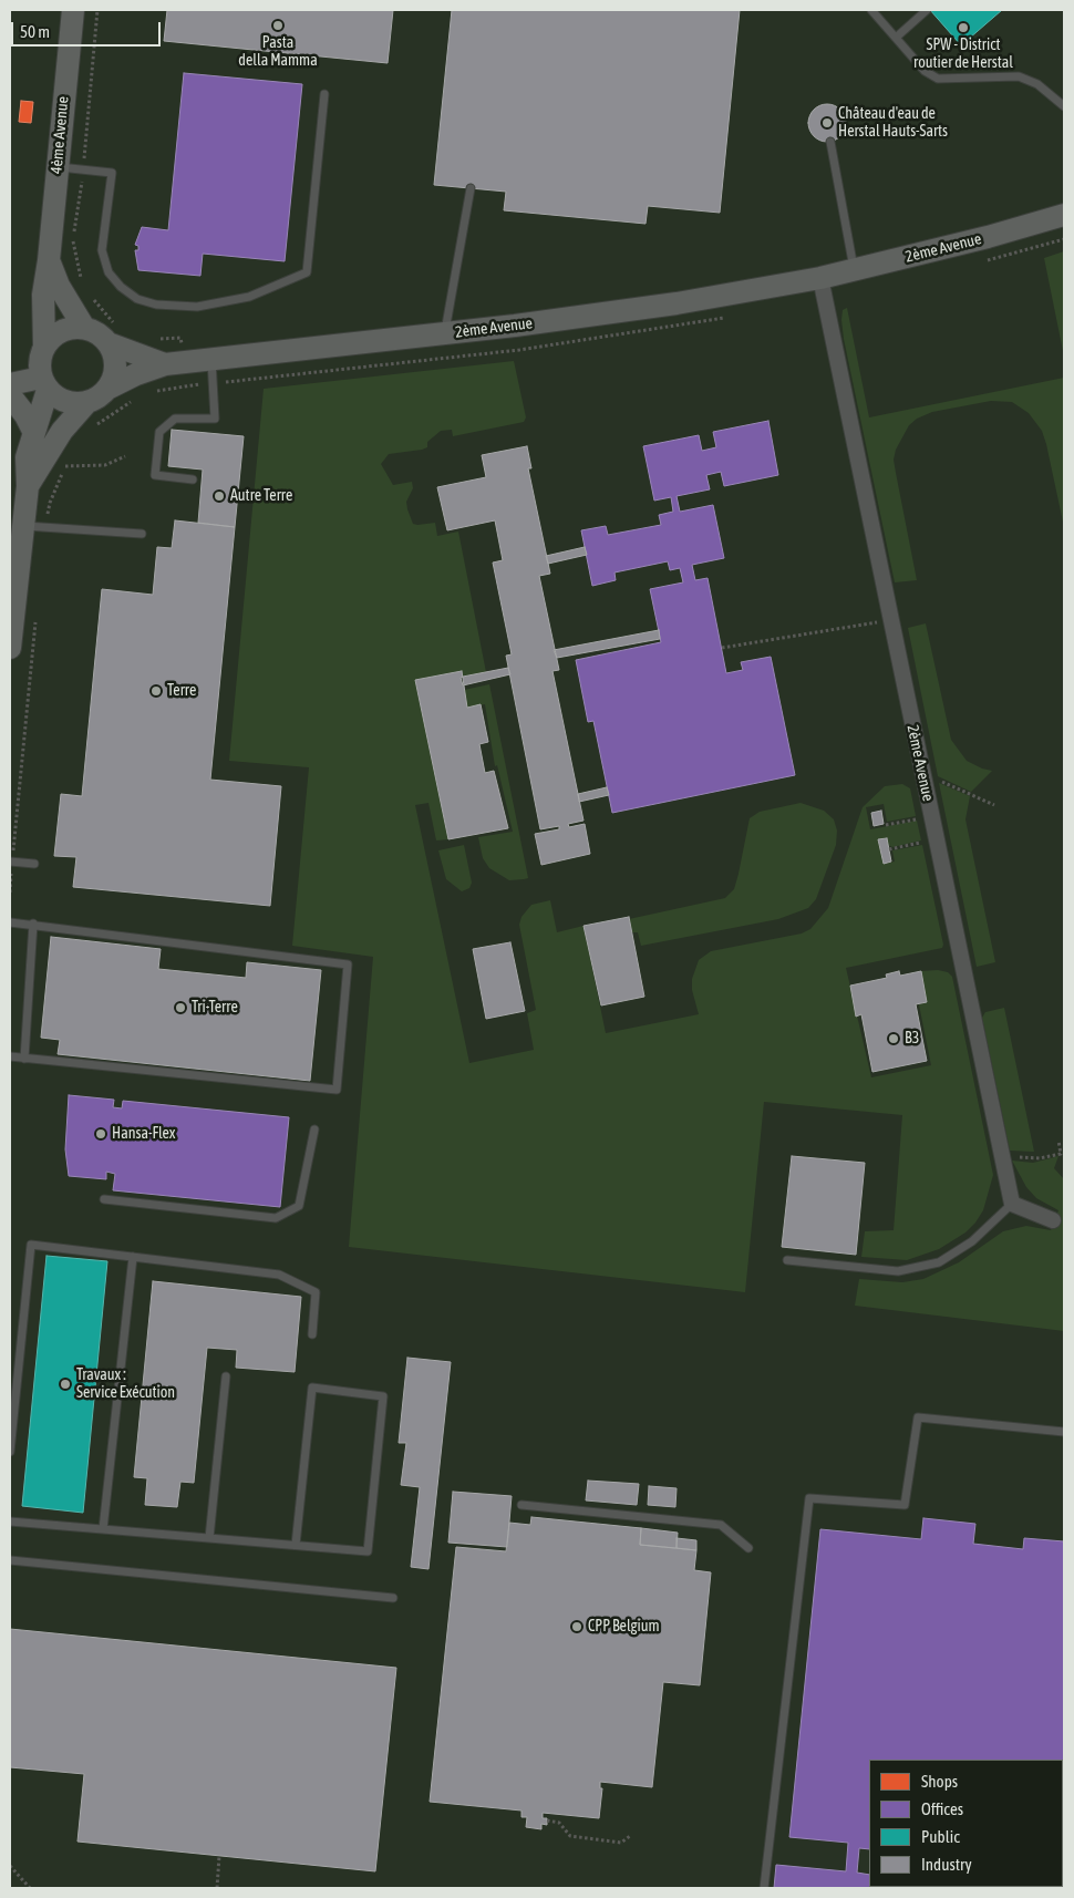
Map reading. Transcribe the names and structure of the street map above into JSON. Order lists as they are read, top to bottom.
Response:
{
  "streets": {
    "street": ["4ème Avenue", "2ème Avenue"]
  },
  "crossings": [
    ["4ème Avenue", "2ème Avenue"]
  ],
  "places": [
    "Pasta della Mamma",
    "SPW - District routier de Herstal",
    "Château d'eau de Herstal Hauts-Sarts",
    "Autre Terre",
    "Terre",
    "Tri-Terre",
    "B3",
    "Hansa-Flex",
    "Travaux : Service Exécution",
    "CPP Belgium"
  ],
  "legend": [
    "Shops",
    "Offices",
    "Public",
    "Industry"
  ],
  "scale_bar": "50 m"
}
